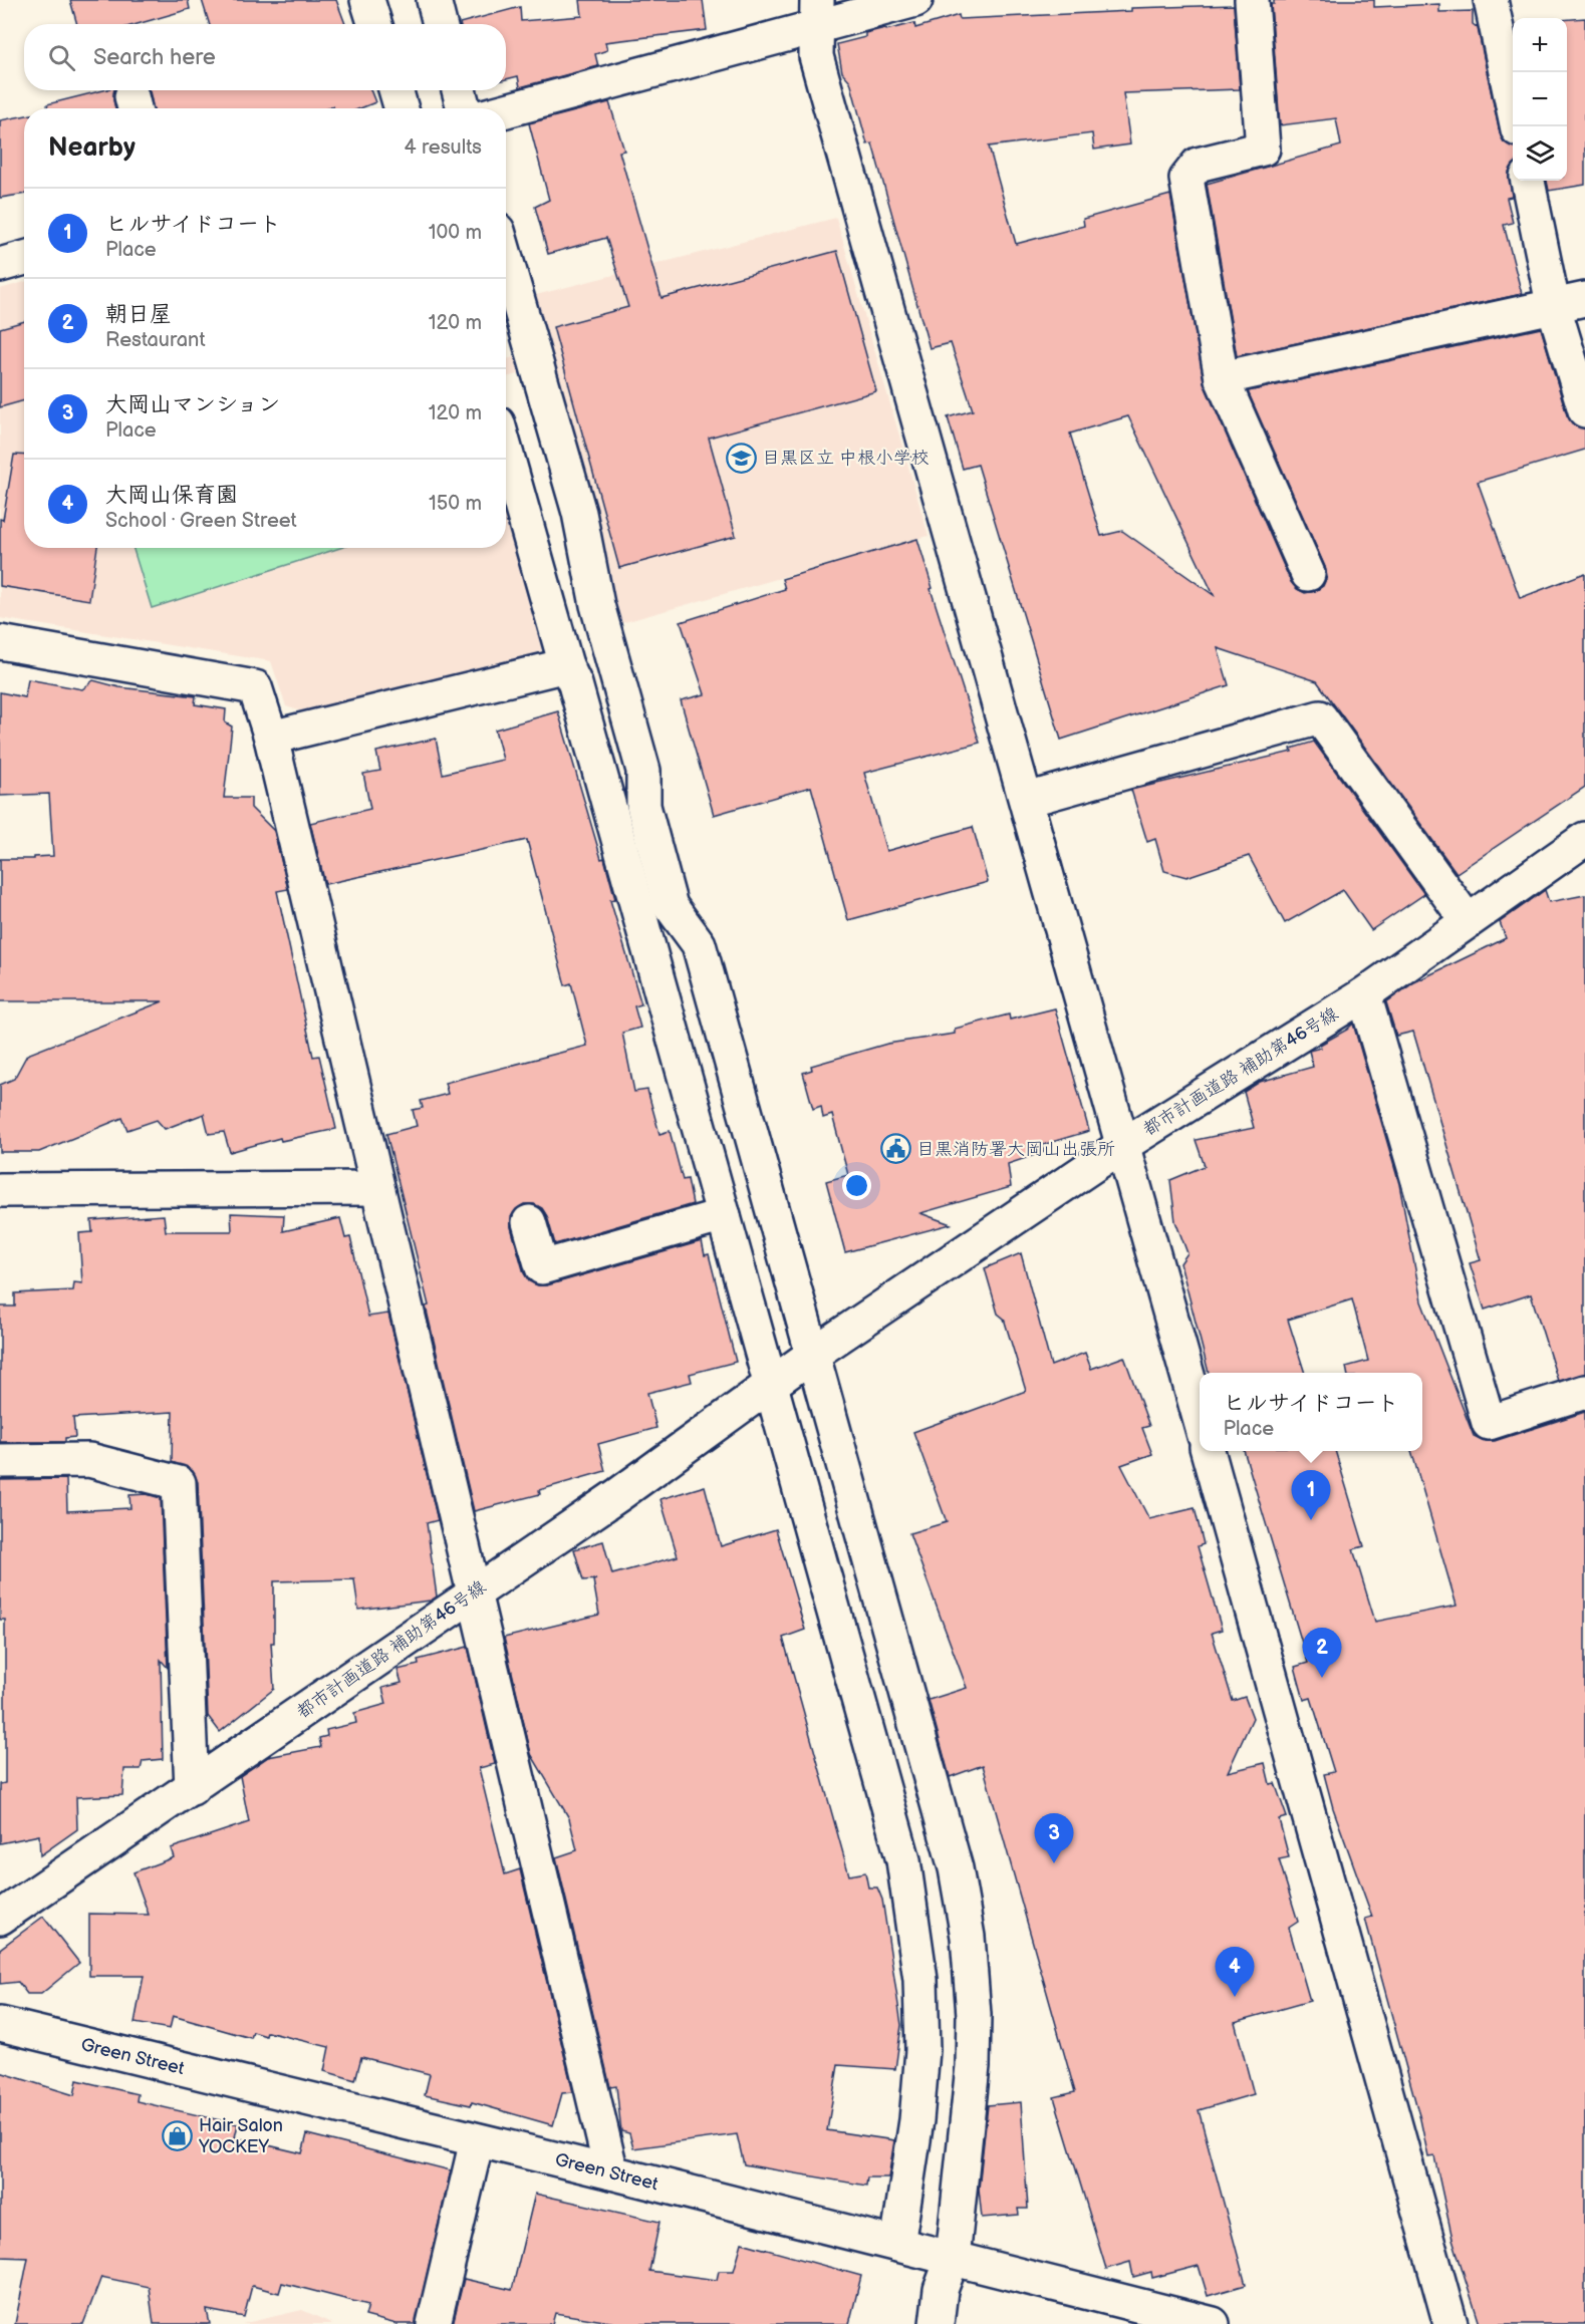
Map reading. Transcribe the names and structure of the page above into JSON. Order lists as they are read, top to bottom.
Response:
{
  "streets": {
    "street": ["都市計画道路 補助第46号線", "Green Street"]
  },
  "places": {
    "school or university": ["目黒区立 中根小学校"],
    "public building": ["目黒消防署大岡山出張所"],
    "shop": ["Hair Salon YOCKEY"]
  },
  "page": {
    "map_buttons": ["+", "−"],
    "search": "Search here",
    "heading": ["Nearby", "4 results"],
    "list": [
      {
        "mark": "1",
        "name": "ヒルサイドコート",
        "note": "Place",
        "value": "100 m"
      },
      {
        "mark": "2",
        "name": "朝日屋",
        "note": "Restaurant",
        "value": "120 m"
      },
      {
        "mark": "3",
        "name": "大岡山マンション",
        "note": "Place",
        "value": "120 m"
      },
      {
        "mark": "4",
        "name": "大岡山保育園",
        "note": "School · Green Street",
        "value": "150 m"
      }
    ],
    "popup": ["ヒルサイドコート", "Place"],
    "pins": [
      "1",
      "2",
      "3",
      "4"
    ]
  }
}
